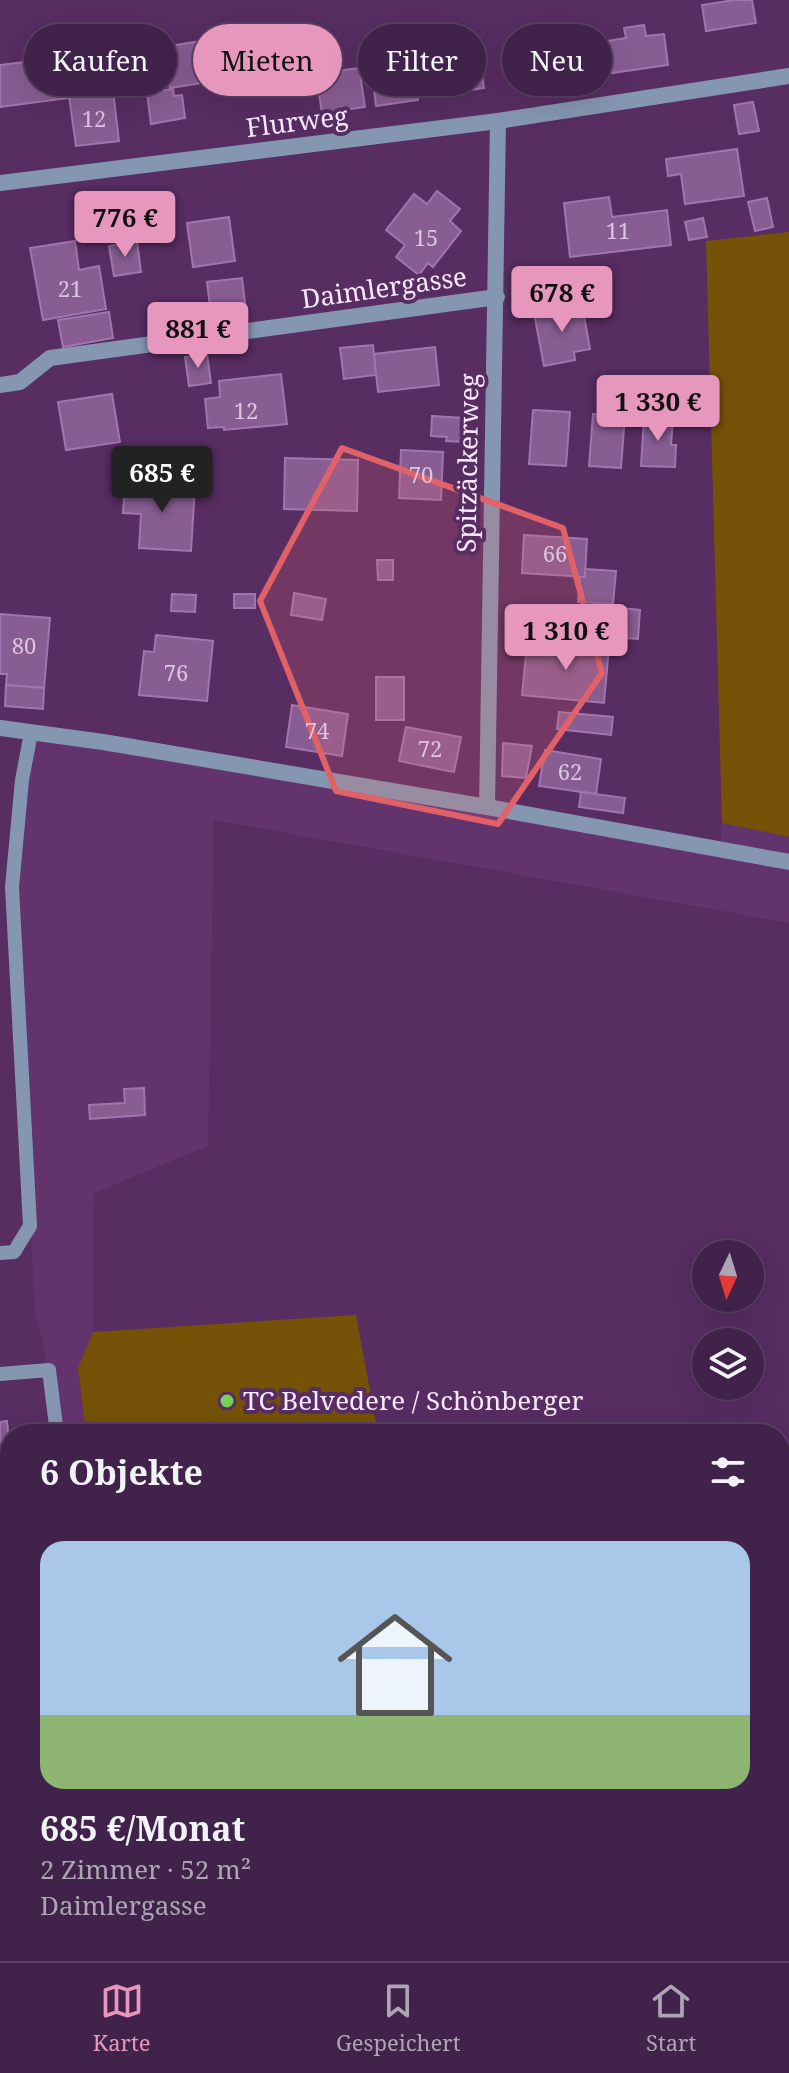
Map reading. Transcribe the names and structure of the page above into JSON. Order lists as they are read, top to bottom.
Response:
{
  "streets": {
    "street": ["Flurweg", "Daimlergasse", "Spitzäckerweg"]
  },
  "crossings": [
    ["Flurweg", "Spitzäckerweg"],
    ["Daimlergasse", "Spitzäckerweg"]
  ],
  "places": ["TC Belvedere / Schönberger"],
  "house_numbers": [
    "12",
    "11",
    "15",
    "21",
    "12",
    "70",
    "66",
    "80",
    "76",
    "74",
    "72",
    "62"
  ],
  "north": "bottom",
  "page": {
    "chip": [
      "Kaufen",
      "Mieten",
      "Filter",
      "Neu"
    ],
    "price": [
      "776 €",
      "678 €",
      "881 €",
      "1 330 €",
      "685 €",
      "1 310 €"
    ],
    "heading": "6 Objekte",
    "list": [
      {
        "name": "685 €/Monat",
        "note": "2 Zimmer · 52 m² · Daimlergasse"
      }
    ],
    "tabs": ["Karte", "Gespeichert", "Start"]
  }
}
